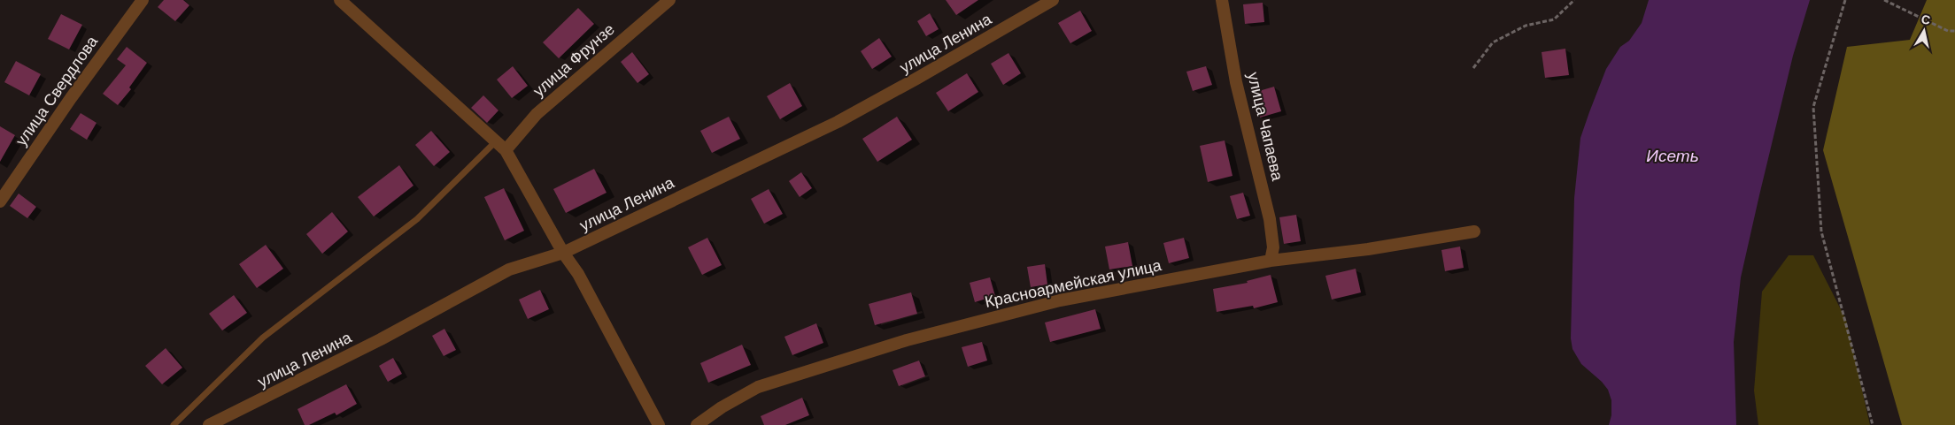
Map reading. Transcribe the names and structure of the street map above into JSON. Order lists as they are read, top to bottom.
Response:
{
  "streets": {
    "street": [
      "улица Ленина",
      "улица Фрунзе",
      "улица Свердлова",
      "улица Чапаева",
      "Красноармейская улица"
    ]
  },
  "crossings": [
    ["улица Чапаева", "Красноармейская улица"]
  ],
  "water": ["Исеть"],
  "north": "top"
}
